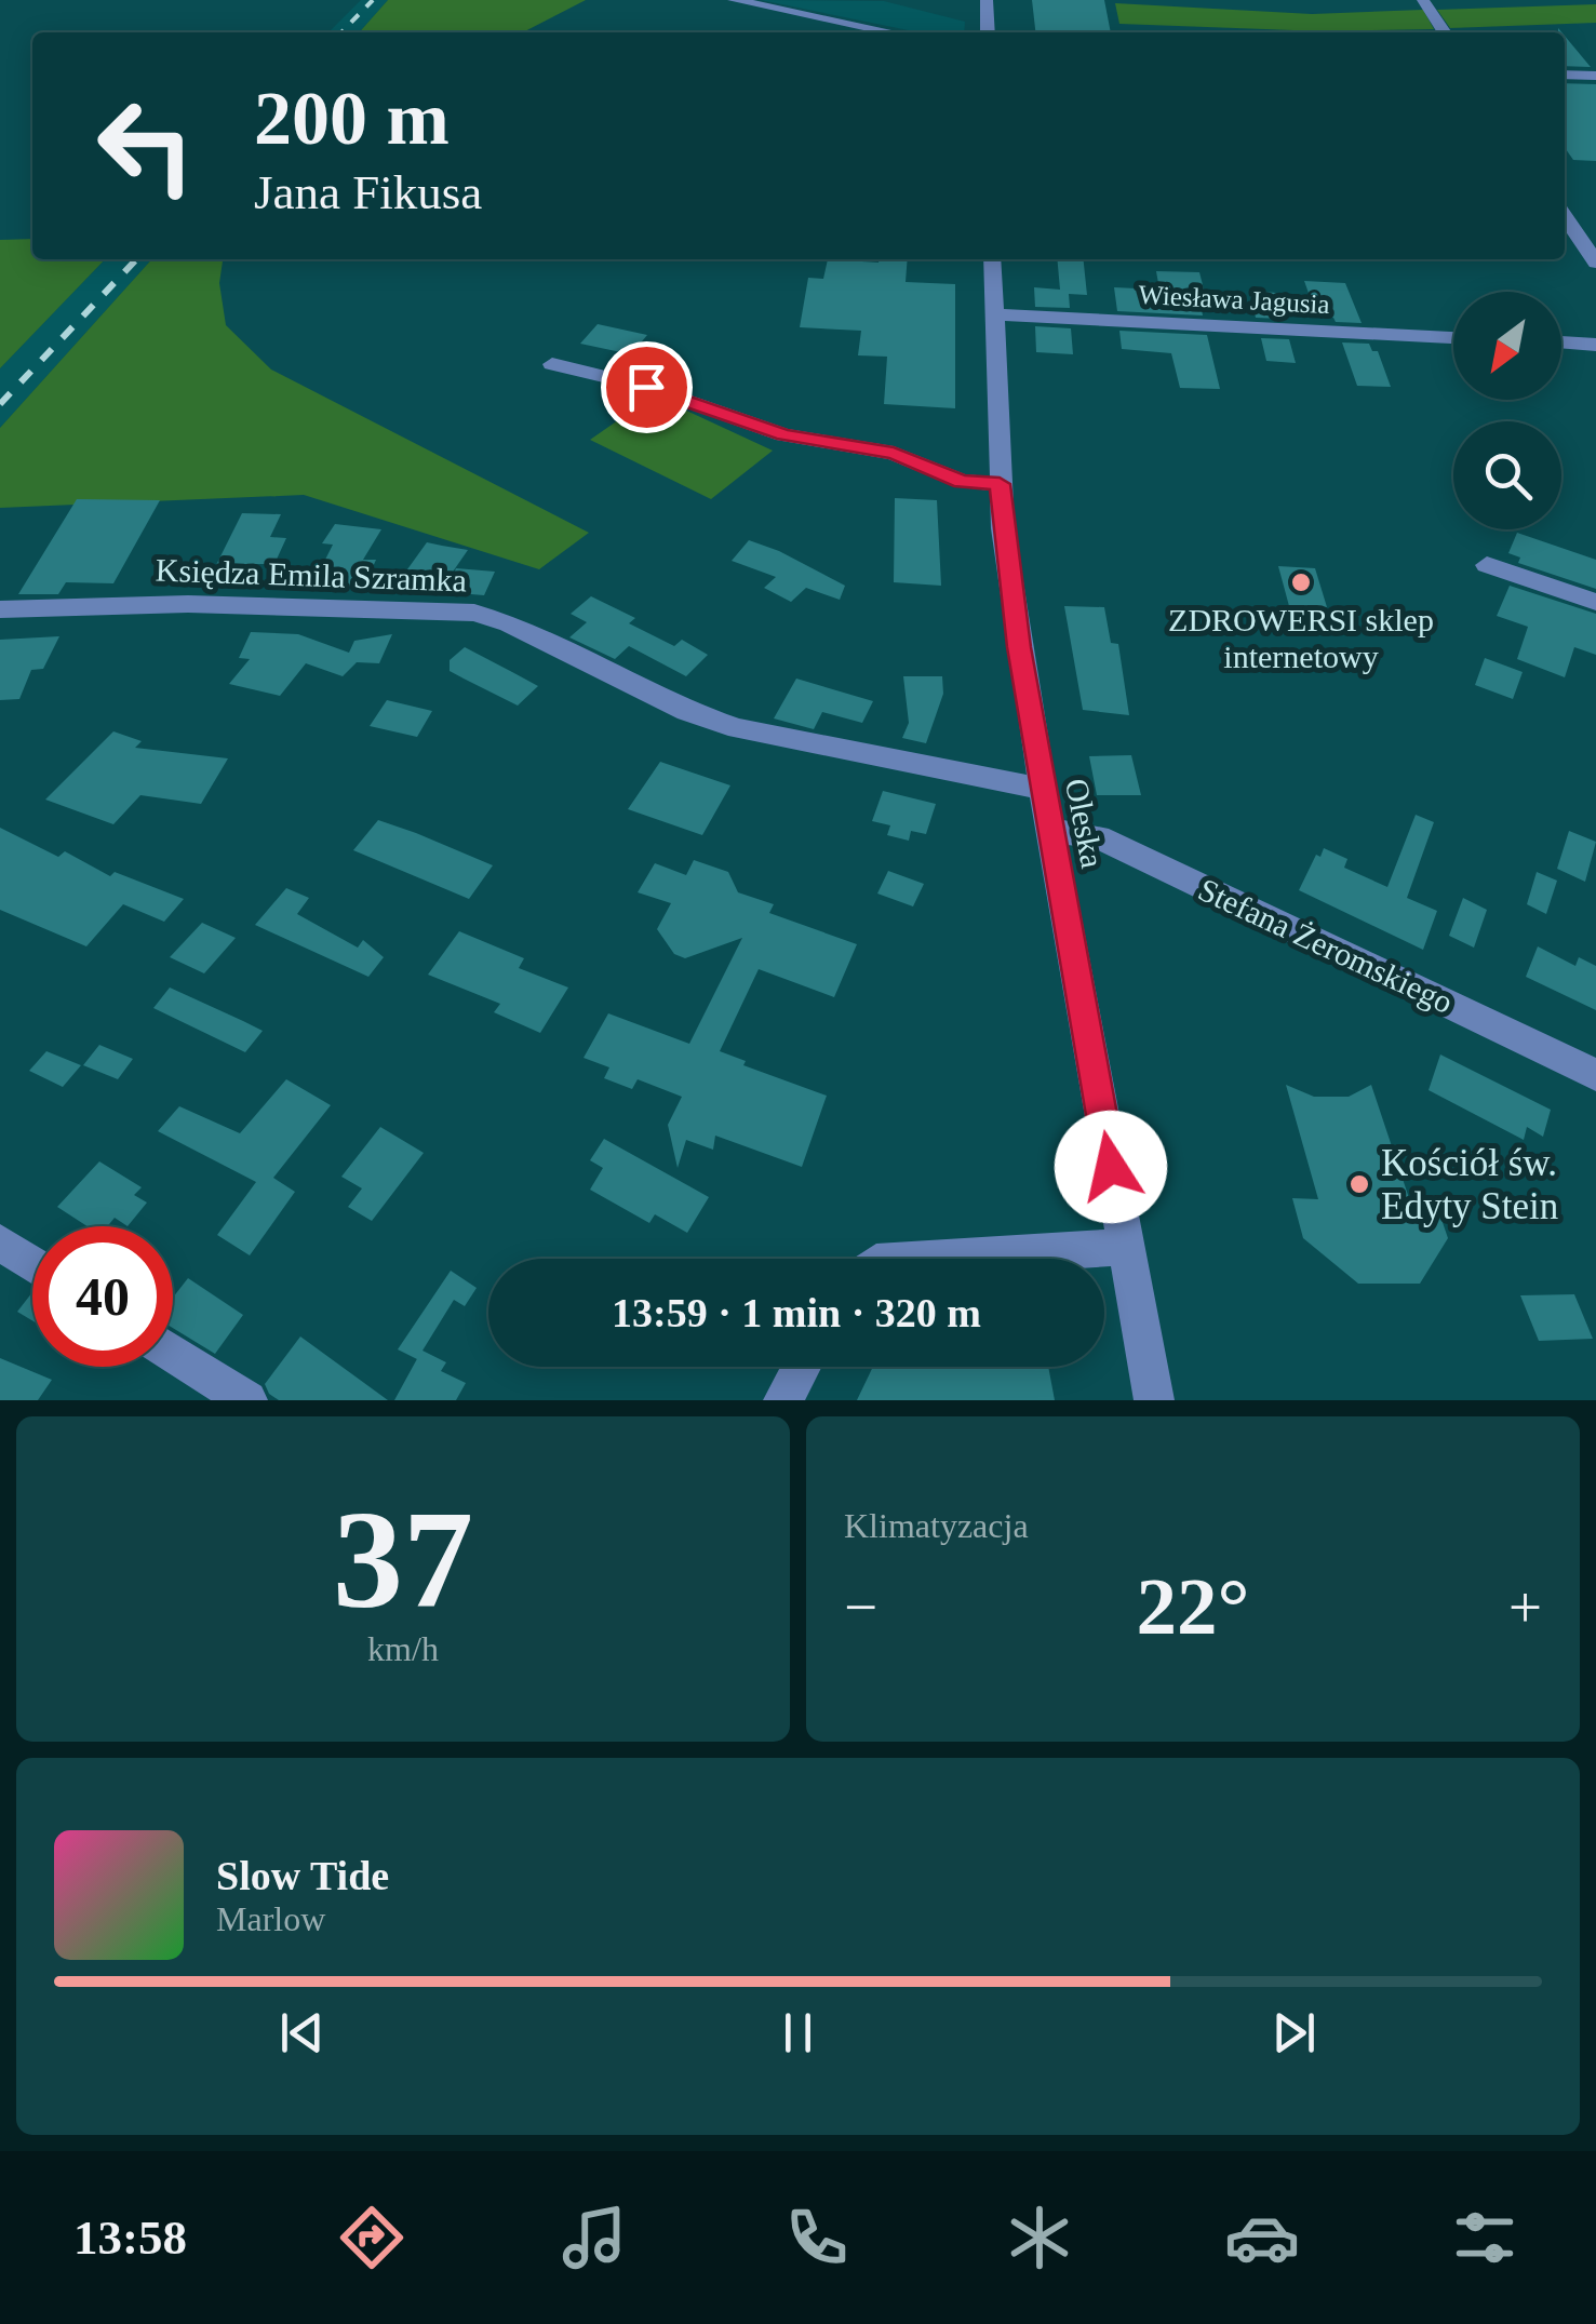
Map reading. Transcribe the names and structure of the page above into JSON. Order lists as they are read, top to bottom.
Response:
{
  "streets": {
    "street": [
      "Wiesława Jagusia",
      "Księdza Emila Szramka",
      "Oleska",
      "Stefana Żeromskiego"
    ]
  },
  "crossings": [
    ["Wiesława Jagusia", "Oleska"],
    ["Księdza Emila Szramka", "Oleska"],
    ["Oleska", "Stefana Żeromskiego"]
  ],
  "places": ["ZDROWERSI sklep internetowy", "Kościół św. Edyty Stein"],
  "north": "bottom left",
  "page": {
    "turn": ["200 m", "Jana Fikusa"],
    "limit": "40",
    "trip": "13:59 · 1 min · 320 m",
    "tile": [
      ["37", "km/h"],
      "Klimatyzacja"
    ],
    "heat": ["−", "22°", "+"],
    "song": ["Slow Tide", "Marlow"],
    "tabs": "13:58"
  }
}
